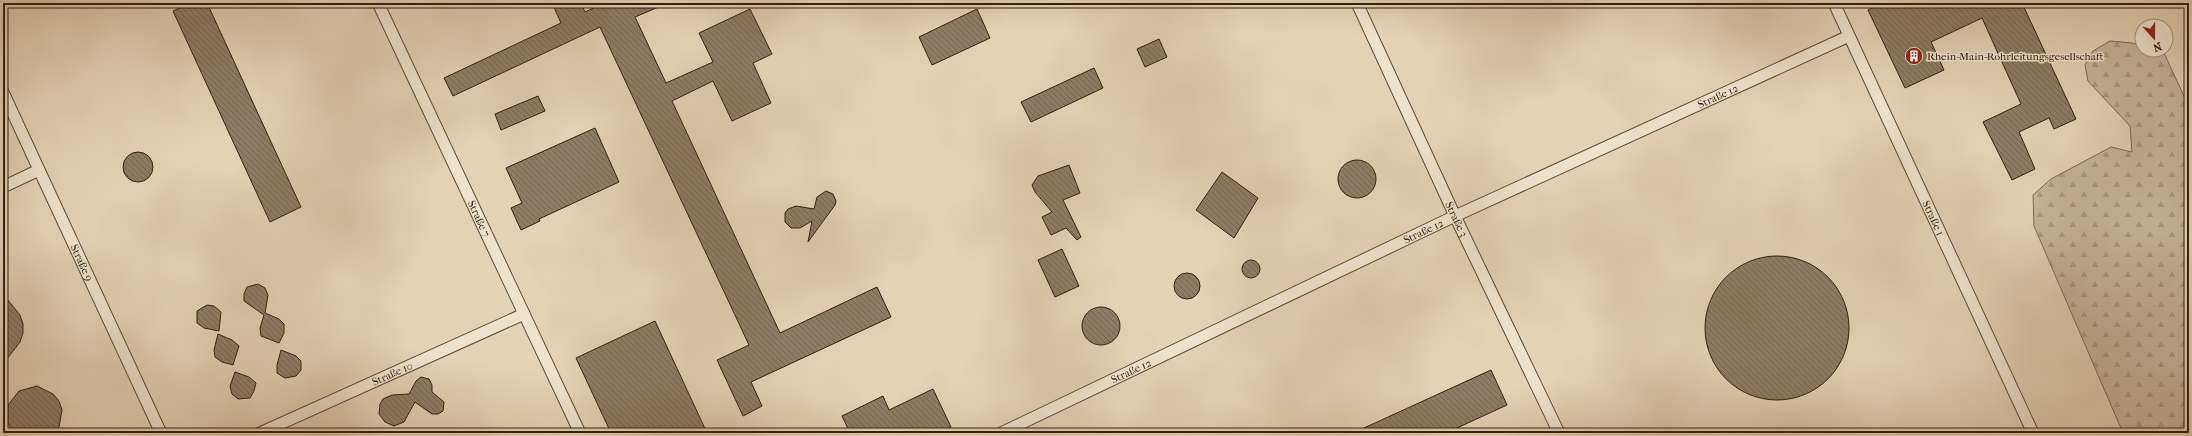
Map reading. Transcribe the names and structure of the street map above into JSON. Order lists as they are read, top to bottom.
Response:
{
  "streets": {
    "lane": [
      "Straße 12",
      "Straße 7",
      "Straße 1",
      "Straße 3",
      "Straße 9",
      "Straße 10"
    ]
  },
  "crossings": [
    ["Straße 12", "Straße 1"],
    ["Straße 12", "Straße 3"],
    ["Straße 7", "Straße 10"]
  ],
  "places": {
    "building": ["Rhein-Main-Rohrleitungsgesellschaft"]
  },
  "north": "bottom"
}
